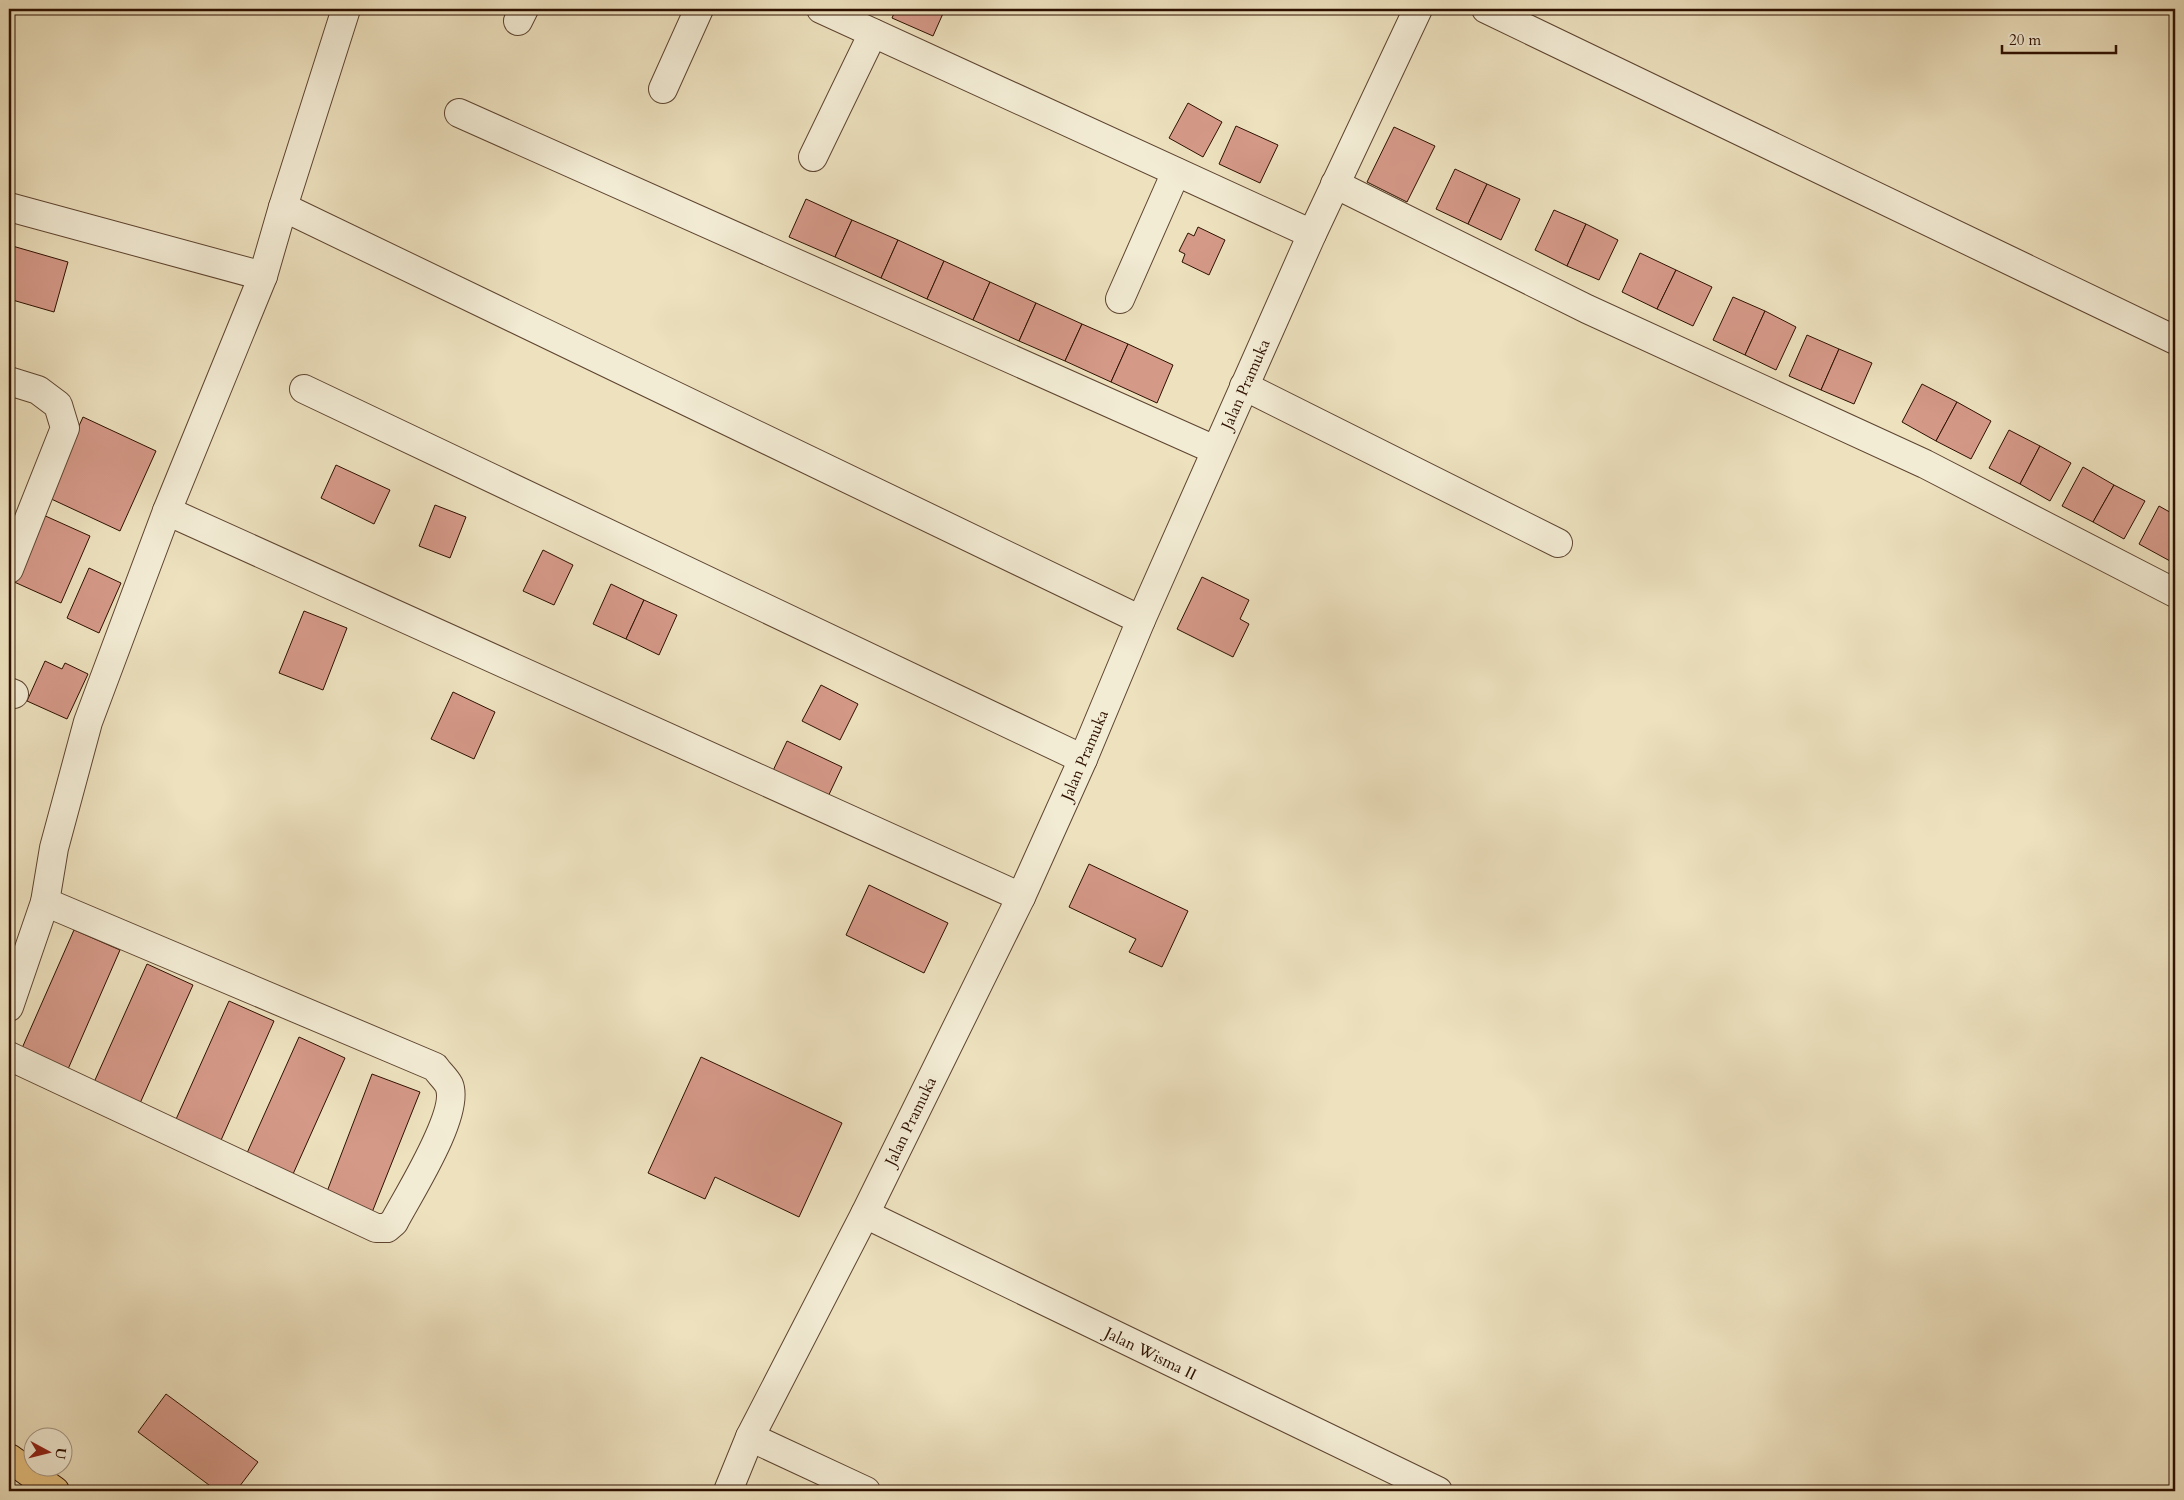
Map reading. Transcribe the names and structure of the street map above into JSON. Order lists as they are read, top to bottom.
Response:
{
  "streets": {
    "street": ["Jalan Pramuka", "Jalan Wisma II"]
  },
  "crossings": [
    ["Jalan Pramuka", "Jalan Wisma II"]
  ],
  "scale_bar": "20 m",
  "north": "right"
}
